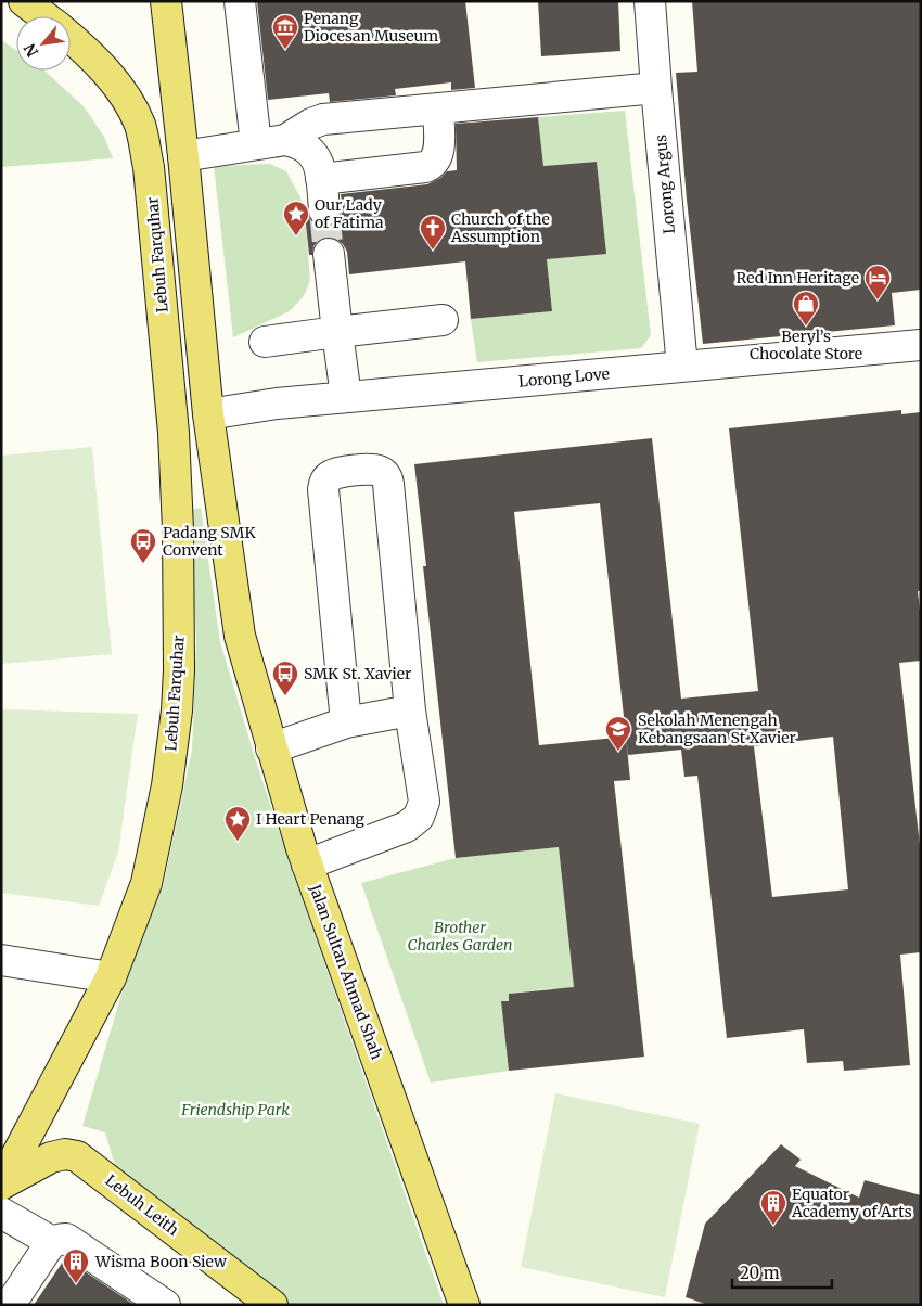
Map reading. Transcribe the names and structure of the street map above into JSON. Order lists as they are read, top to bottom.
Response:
{
  "streets": {
    "main road": ["Lebuh Farquhar", "Jalan Sultan Ahmad Shah", "Lebuh Leith"],
    "street": ["Lorong Argus", "Lorong Love"]
  },
  "crossings": [
    ["Lorong Argus", "Lorong Love"],
    ["Lebuh Farquhar", "Lebuh Leith"],
    ["Lorong Love", "Jalan Sultan Ahmad Shah"]
  ],
  "parks": ["Brother Charles Garden", "Friendship Park"],
  "places": {
    "museum": ["Penang Diocesan Museum"],
    "place": ["Our Lady of Fatima", "I Heart Penang"],
    "church": ["Church of the Assumption"],
    "hotel": ["Red Inn Heritage"],
    "shop": ["Beryl’s Chocolate Store"],
    "bus stop": ["Padang SMK Convent", "SMK St. Xavier"],
    "school or university": ["Sekolah Menengah Kebangsaan St Xavier"],
    "building": ["Equator Academy of Arts", "Wisma Boon Siew"]
  },
  "scale_bar": "20 m",
  "north": "bottom left"
}
